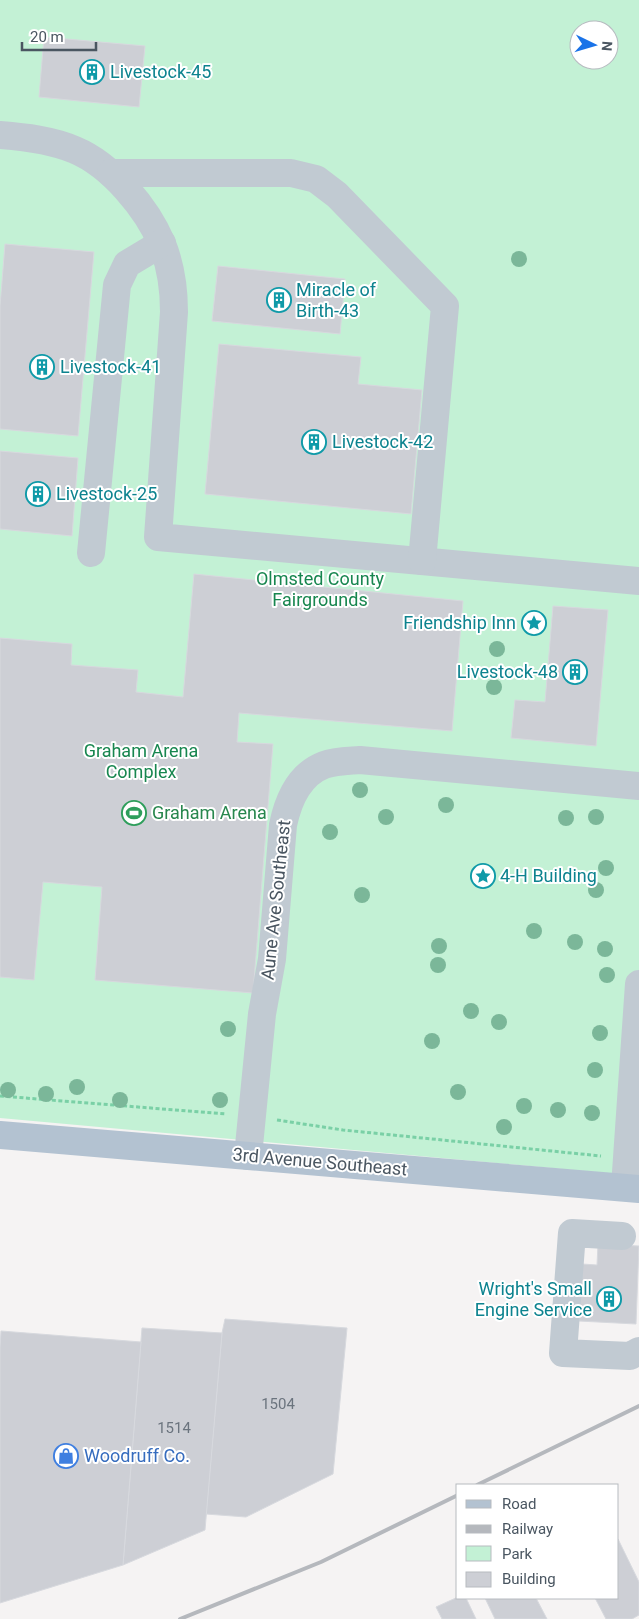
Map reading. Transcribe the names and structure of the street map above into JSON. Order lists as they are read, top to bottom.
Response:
{
  "streets": {
    "main road": ["3rd Avenue Southeast"],
    "street": ["Aune Ave Southeast"]
  },
  "crossings": [
    ["Aune Ave Southeast", "3rd Avenue Southeast"]
  ],
  "parks": ["Olmsted County Fairgrounds", "Graham Arena Complex"],
  "places": {
    "building": [
      "Livestock-45",
      "Miracle of Birth-43",
      "Livestock-41",
      "Livestock-42",
      "Livestock-25",
      "Livestock-48",
      "Wright's Small Engine Service"
    ],
    "place": ["Friendship Inn", "4-H Building"],
    "sports": ["Graham Arena"],
    "shop": ["Woodruff Co."]
  },
  "house_numbers": ["1504", "1514"],
  "legend": [
    "Road",
    "Railway",
    "Park",
    "Building"
  ],
  "scale_bar": "20 m",
  "north": "right"
}
